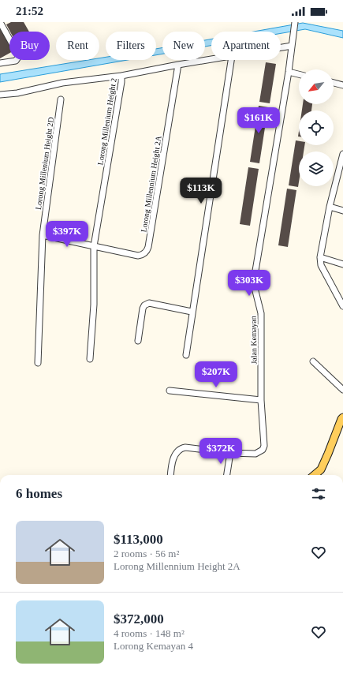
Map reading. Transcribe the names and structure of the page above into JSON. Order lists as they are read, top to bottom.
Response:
{
  "streets": {
    "street": [
      "Lorong Millenium Height 2",
      "Lorong Millenium Height 2D",
      "Lorong Millennium Height 2A",
      "Jalan Kemayan"
    ]
  },
  "crossings": [
    ["Lorong Millenium Height 2", "Lorong Millennium Height 2A"],
    ["Lorong Millenium Height 2", "Jalan Kemayan"]
  ],
  "north": "bottom left",
  "page": {
    "status": "21:52",
    "chip": [
      "Buy",
      "Rent",
      "Filters",
      "New",
      "Apartment"
    ],
    "price": [
      "$161K",
      "$113K",
      "$397K",
      "$303K",
      "$207K",
      "$372K"
    ],
    "heading": "6 homes",
    "list": [
      {
        "name": "$113,000",
        "note": "2 rooms · 56 m² · Lorong Millennium Height 2A"
      },
      {
        "name": "$372,000",
        "note": "4 rooms · 148 m² · Lorong Kemayan 4"
      }
    ]
  }
}
